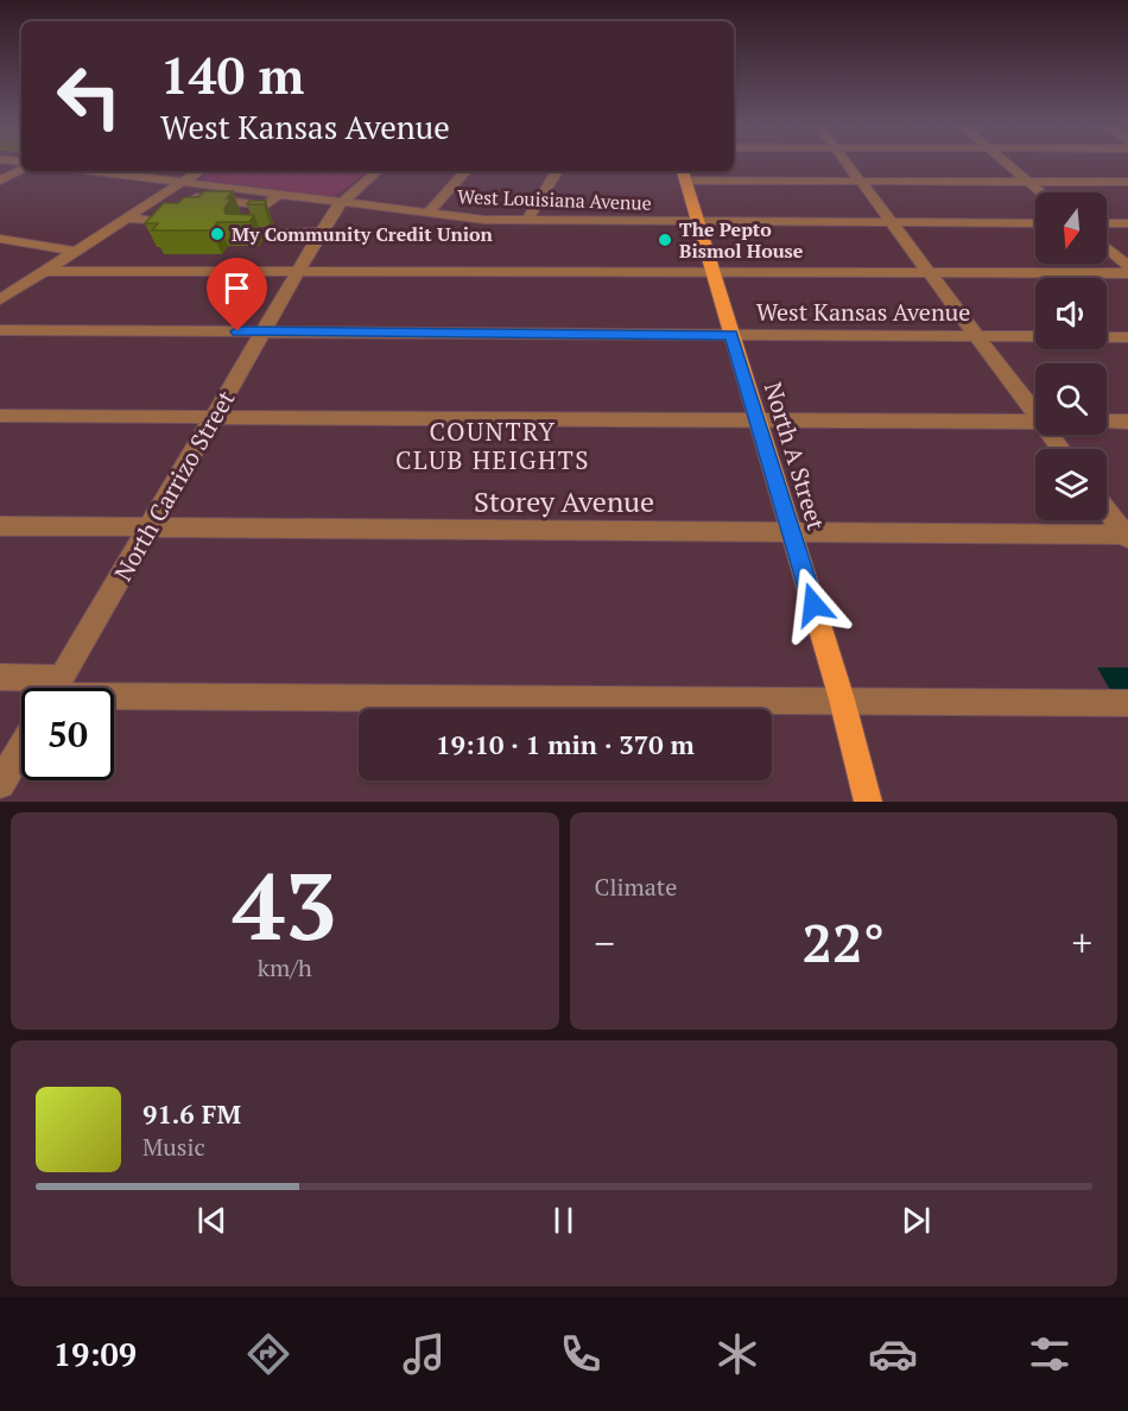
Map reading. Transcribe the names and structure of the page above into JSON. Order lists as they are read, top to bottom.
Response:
{
  "streets": {
    "main road": ["North A Street"],
    "street": [
      "West Louisiana Avenue",
      "West Kansas Avenue",
      "North Carrizo Street",
      "Storey Avenue"
    ]
  },
  "crossings": [
    ["West Louisiana Avenue", "North A Street"],
    ["West Louisiana Avenue", "North Carrizo Street"],
    ["West Kansas Avenue", "North A Street"],
    ["West Kansas Avenue", "North Carrizo Street"],
    ["North A Street", "Storey Avenue"],
    ["North Carrizo Street", "Storey Avenue"]
  ],
  "districts": ["COUNTRY CLUB HEIGHTS"],
  "places": ["My Community Credit Union", "The Pepto Bismol House"],
  "north": "bottom",
  "page": {
    "turn": ["140 m", "West Kansas Avenue"],
    "limit": "50",
    "trip": "19:10 · 1 min · 370 m",
    "tile": [
      ["43", "km/h"],
      "Climate"
    ],
    "heat": ["−", "22°", "+"],
    "song": ["91.6 FM", "Music"],
    "tabs": "19:09"
  }
}
